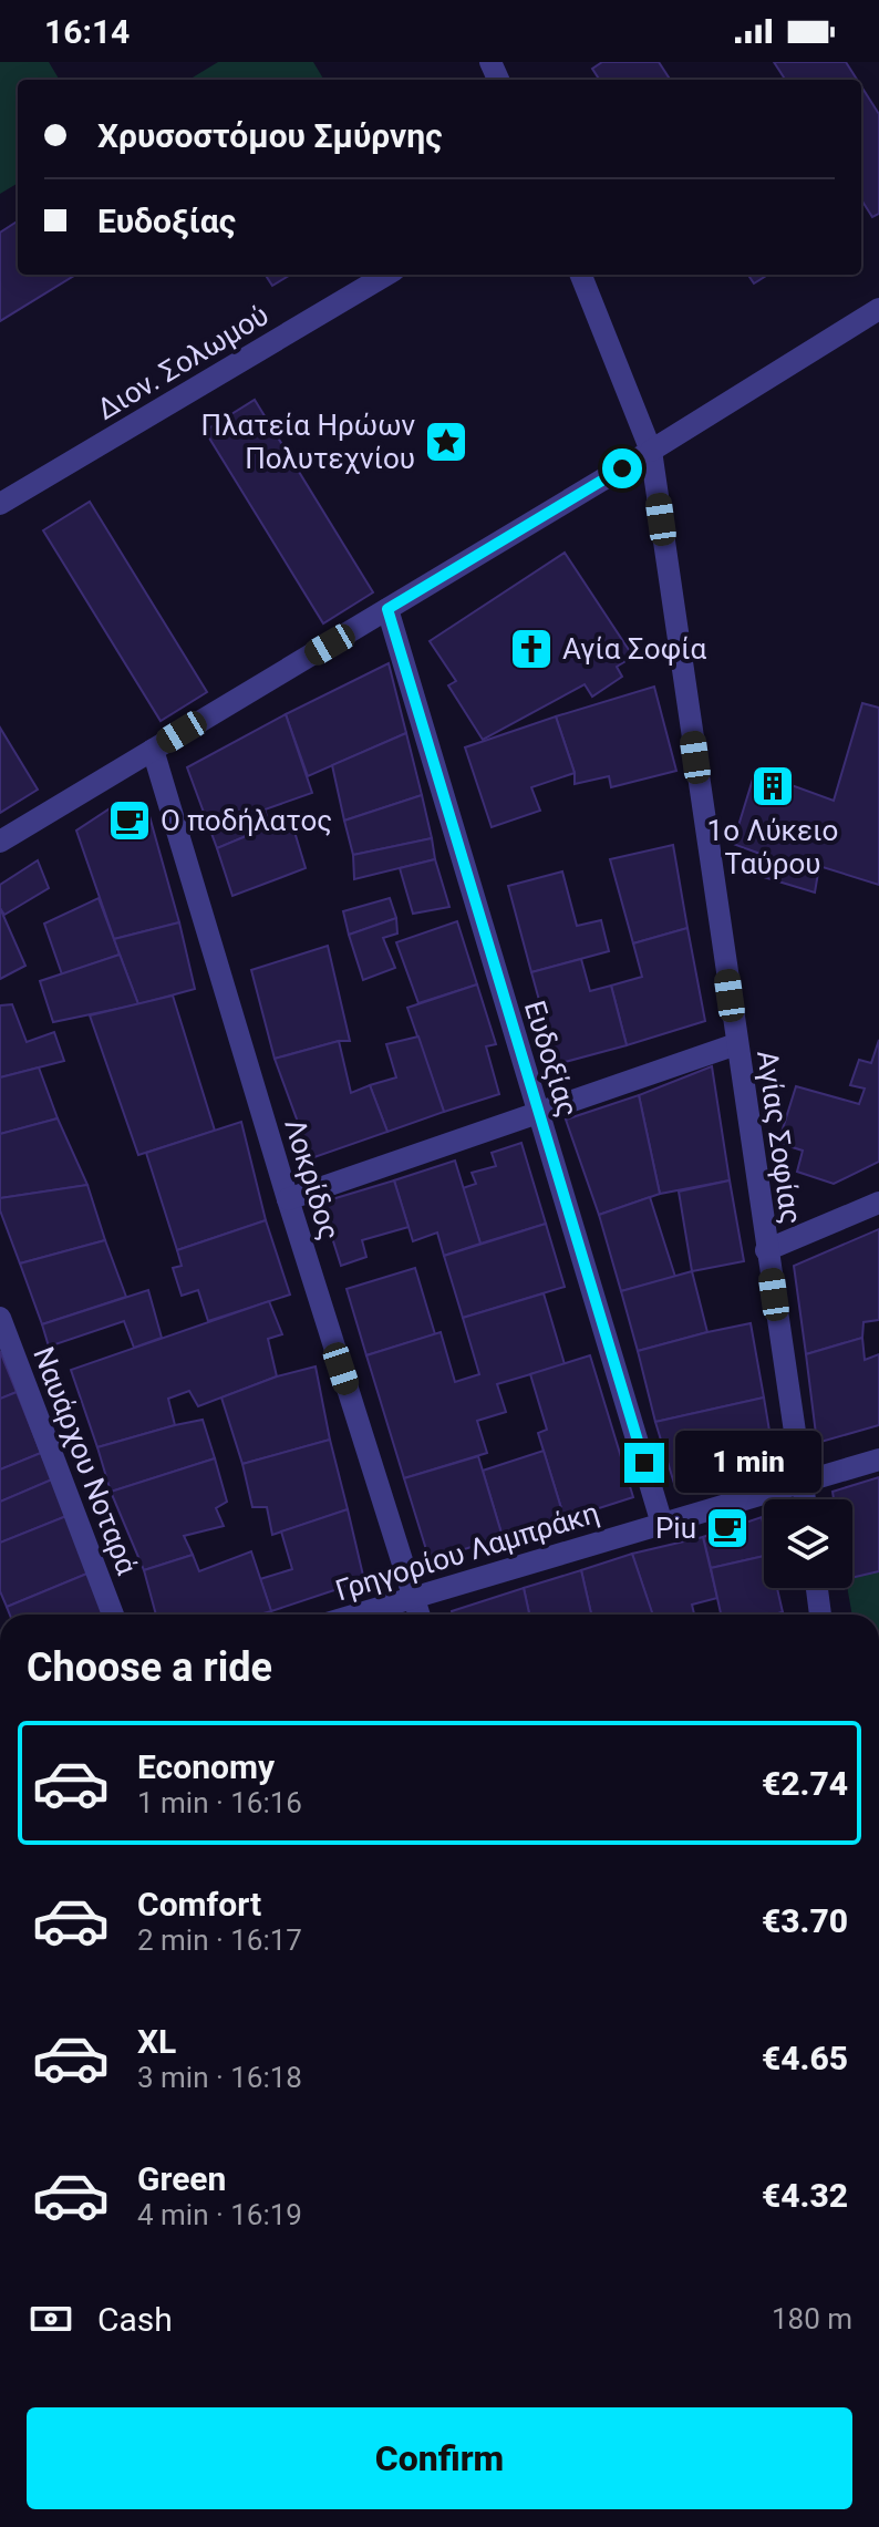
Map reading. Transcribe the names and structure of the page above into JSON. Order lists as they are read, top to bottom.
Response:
{
  "streets": {
    "street": [
      "Διον. Σολωμού",
      "Ευδοξίας",
      "Αγίας Σοφίας",
      "Λοκρίδος",
      "Ναυάρχου Νοταρά",
      "Γρηγορίου Λαμπράκη"
    ]
  },
  "crossings": [
    ["Ευδοξίας", "Γρηγορίου Λαμπράκη"],
    ["Αγίας Σοφίας", "Γρηγορίου Λαμπράκη"],
    ["Λοκρίδος", "Γρηγορίου Λαμπράκη"]
  ],
  "places": {
    "place": ["Πλατεία Ηρώων Πολυτεχνίου"],
    "church": ["Αγία Σοφία"],
    "building": ["1ο Λύκειο Ταύρου"],
    "cafe": ["Ο ποδήλατος", "Piu"]
  },
  "page": {
    "status": "16:14",
    "banner": ["Χρυσοστόμου Σμύρνης", "Ευδοξίας"],
    "bubble": "1 min",
    "heading": "Choose a ride",
    "list": [
      {
        "name": "Economy",
        "note": "1 min · 16:16",
        "value": "€2.74"
      },
      {
        "name": "Comfort",
        "note": "2 min · 16:17",
        "value": "€3.70"
      },
      {
        "name": "XL",
        "note": "3 min · 16:18",
        "value": "€4.65"
      },
      {
        "name": "Green",
        "note": "4 min · 16:19",
        "value": "€4.32"
      }
    ],
    "pay": ["Cash", "180 m"],
    "buttons": "Confirm"
  }
}
